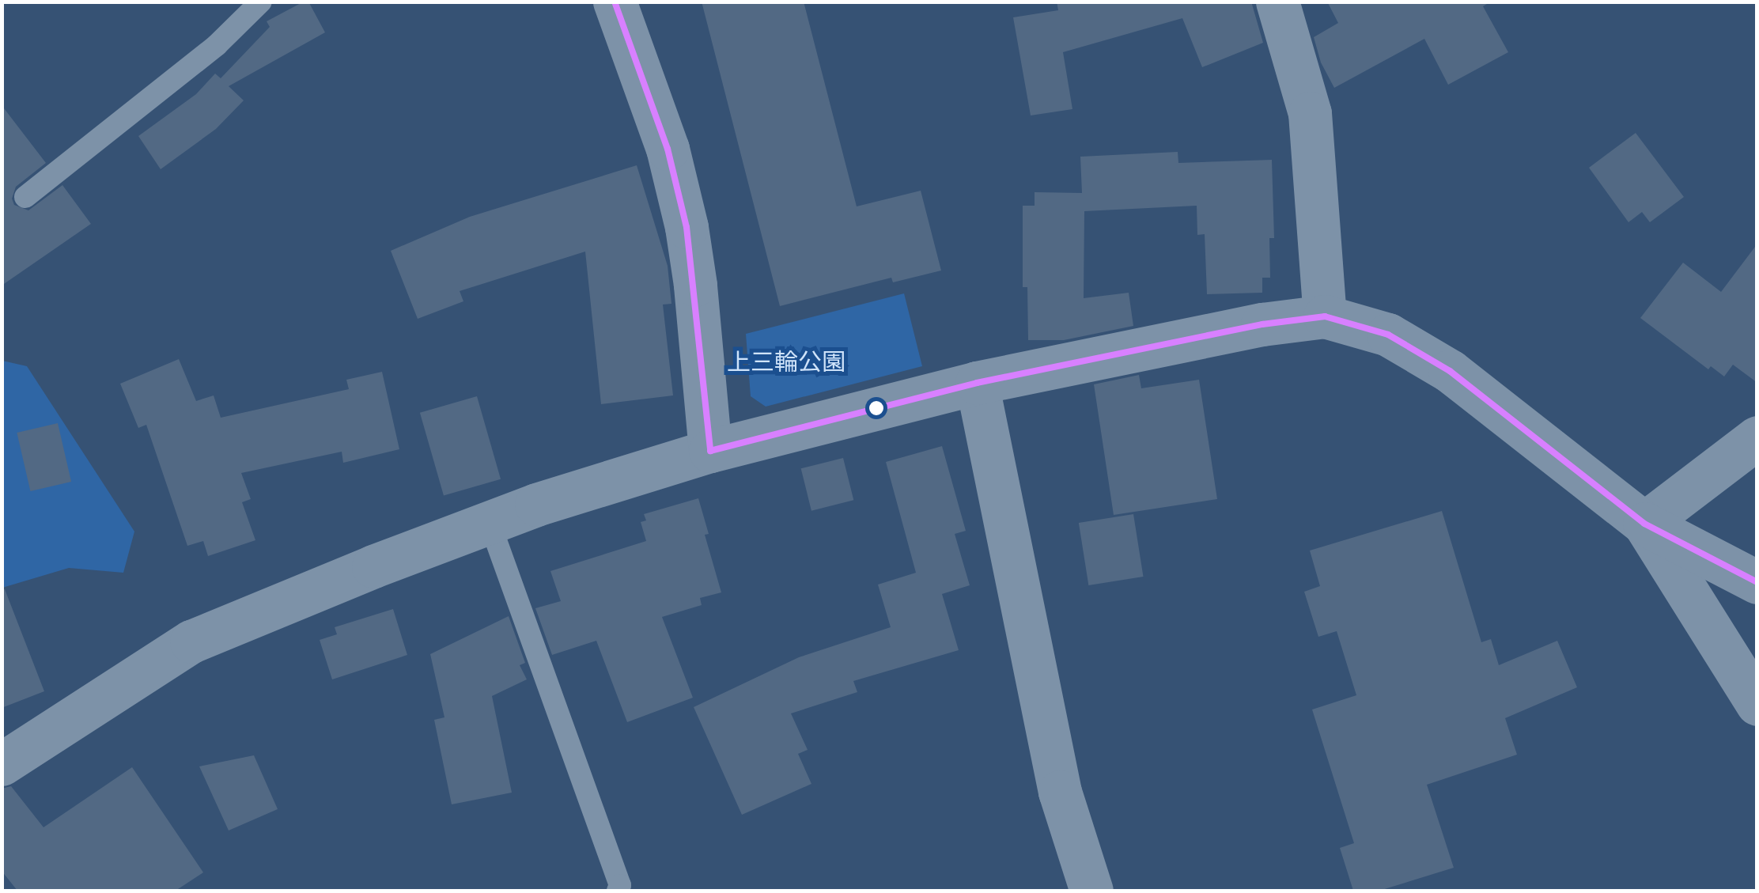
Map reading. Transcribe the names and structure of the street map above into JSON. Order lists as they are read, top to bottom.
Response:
{
  "parks": ["上三輪公園"]
}
